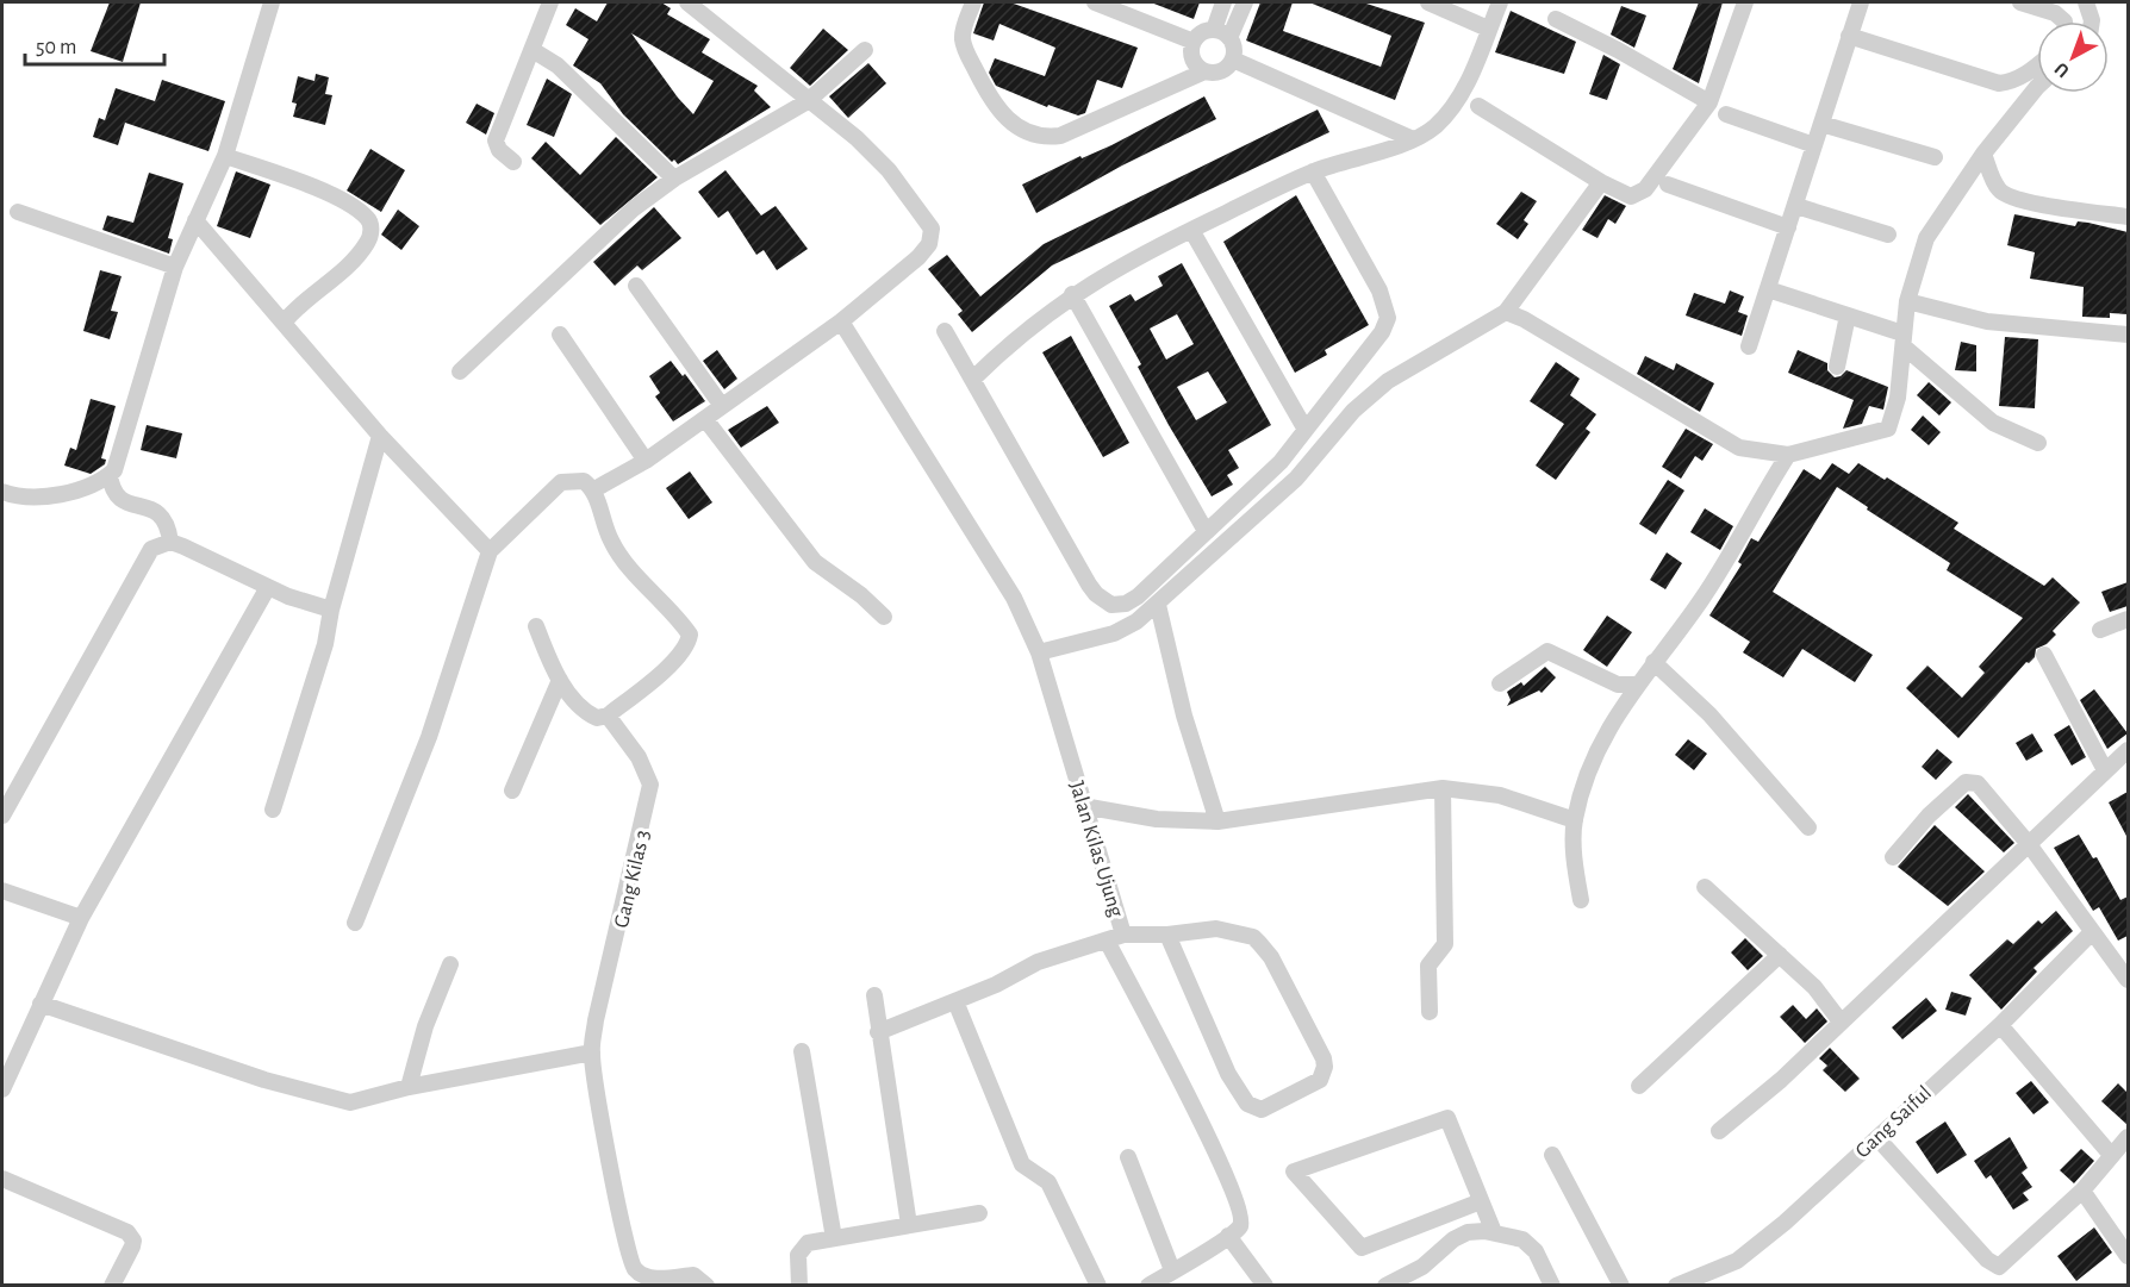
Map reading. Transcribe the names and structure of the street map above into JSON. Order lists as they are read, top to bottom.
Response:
{
  "streets": {
    "street": ["Jalan Kilas Ujung", "Gang Kilas 3", "Gang Saiful"]
  },
  "scale_bar": "50 m",
  "north": "bottom left"
}
